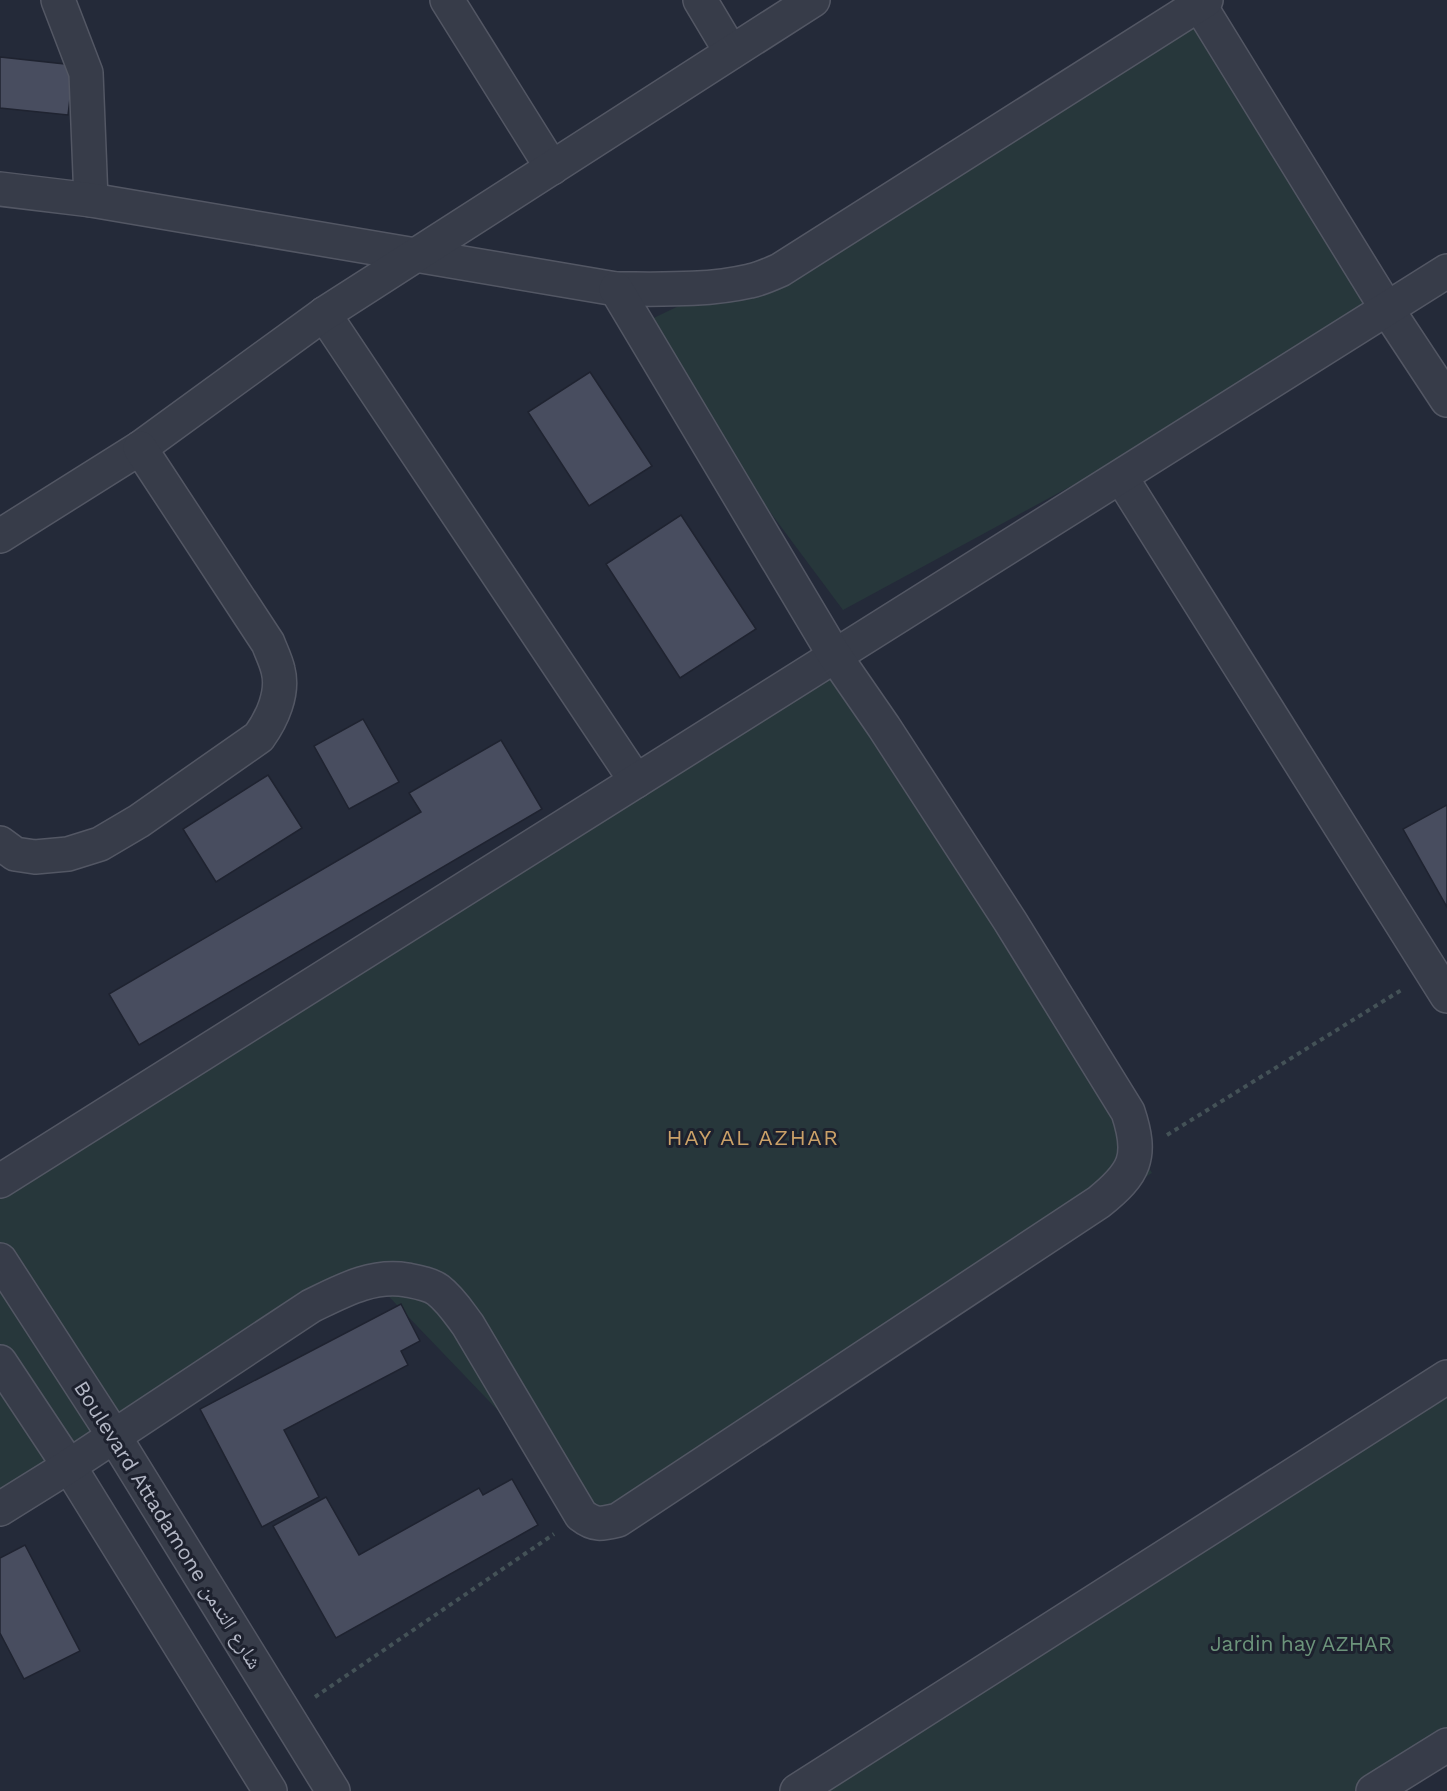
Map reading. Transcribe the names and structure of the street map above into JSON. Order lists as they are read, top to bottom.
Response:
{
  "streets": {
    "street": ["Boulevard Attadamone شارع التدمن"]
  },
  "districts": ["HAY AL AZHAR"],
  "parks": ["Jardin hay AZHAR"]
}
